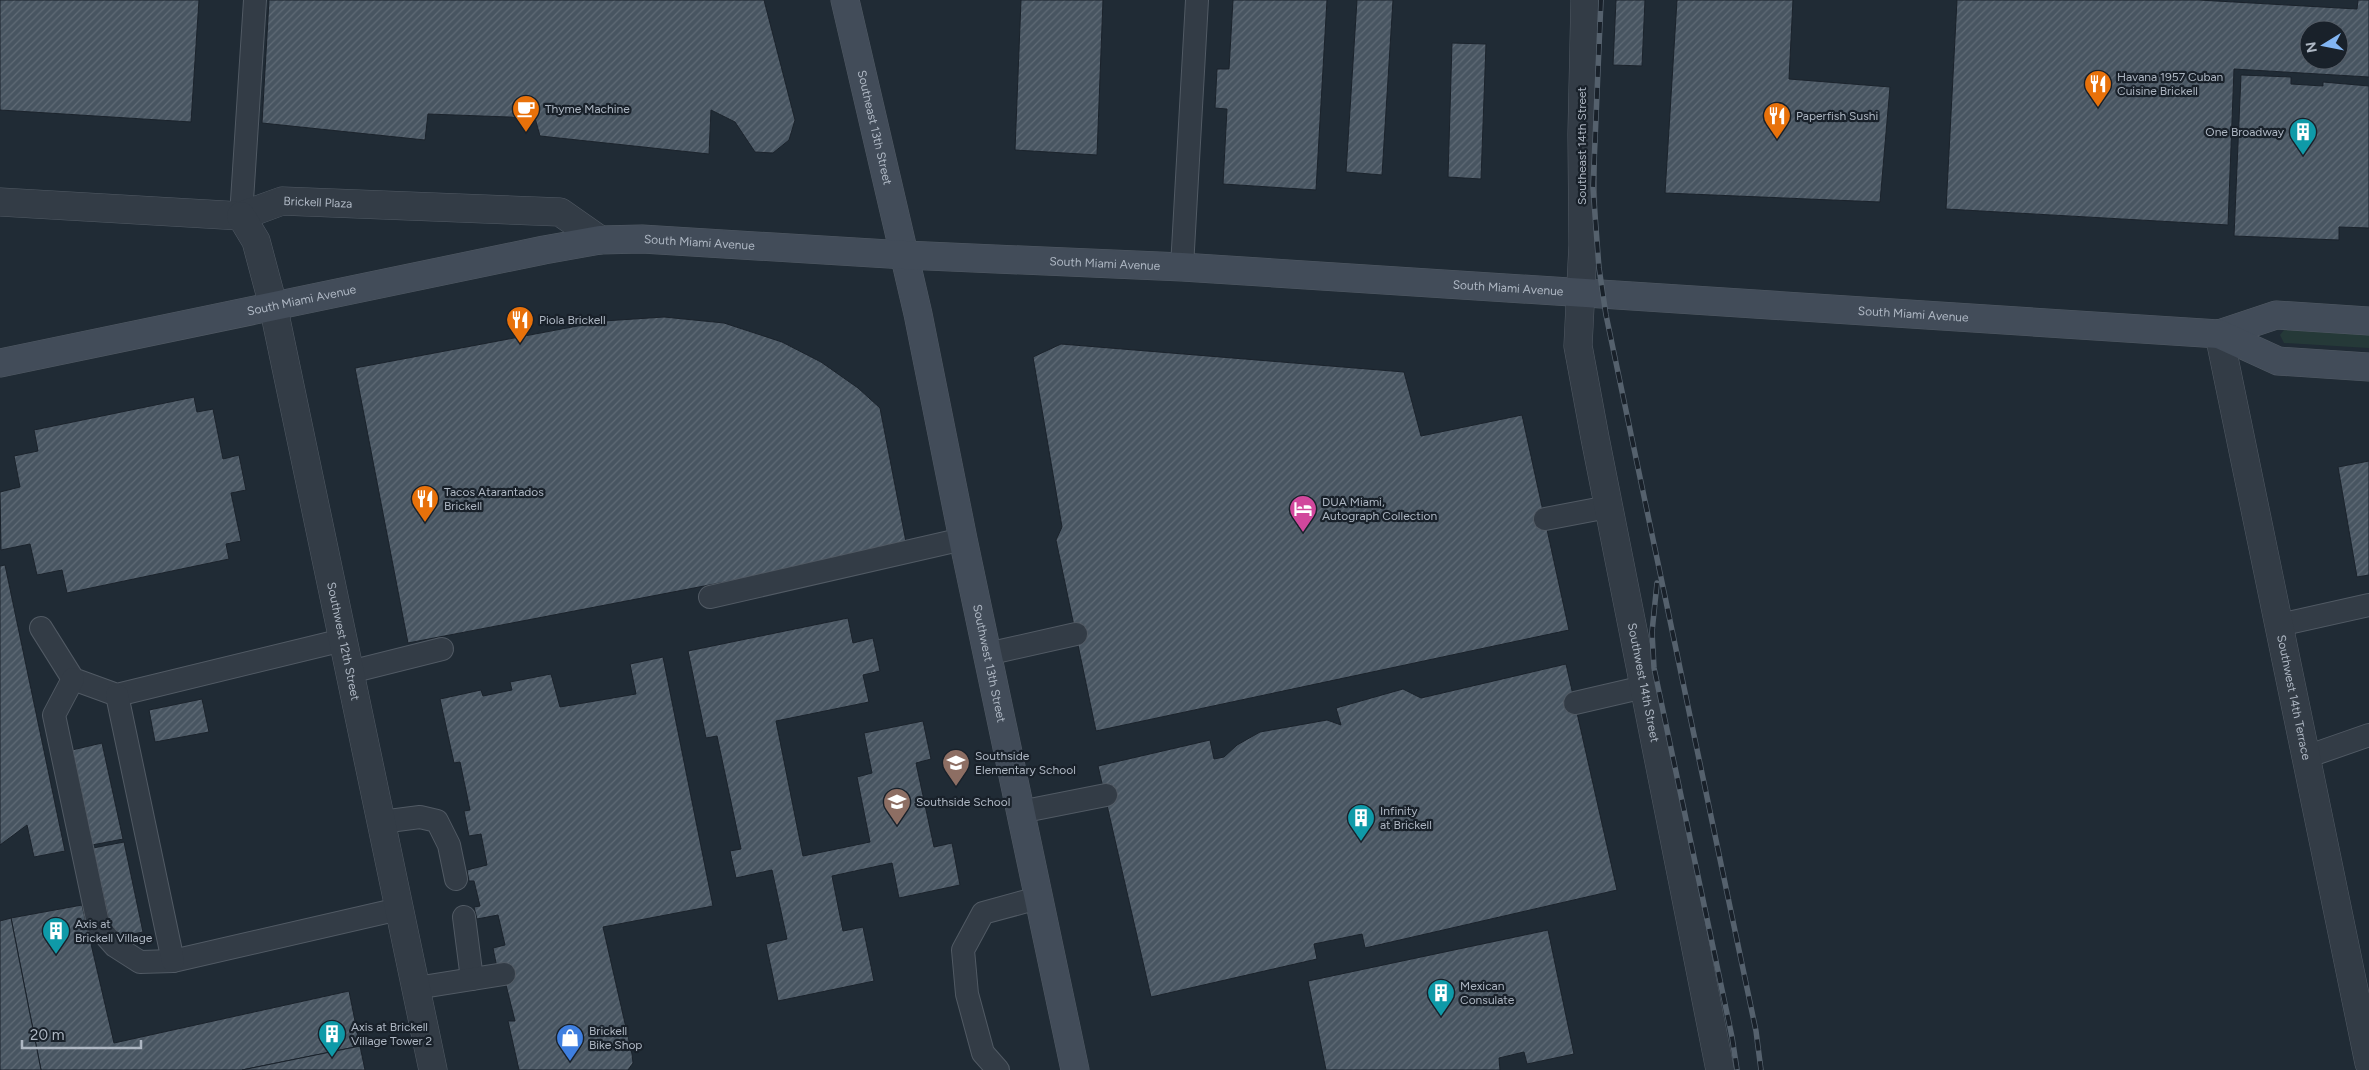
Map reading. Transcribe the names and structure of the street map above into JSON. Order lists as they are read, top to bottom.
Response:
{
  "streets": {
    "main road": ["Southeast 13th Street", "South Miami Avenue", "Southwest 13th Street"],
    "street": [
      "Southeast 14th Street",
      "Brickell Plaza",
      "Southwest 12th Street",
      "Southwest 14th Street",
      "Southwest 14th Terrace"
    ]
  },
  "crossings": [
    ["Southeast 13th Street", "South Miami Avenue"],
    ["Southeast 13th Street", "Southwest 13th Street"],
    ["Southeast 14th Street", "South Miami Avenue"],
    ["Southeast 14th Street", "Southwest 14th Street"],
    ["Brickell Plaza", "South Miami Avenue"],
    ["Brickell Plaza", "Southwest 12th Street"],
    ["South Miami Avenue", "Southwest 12th Street"],
    ["South Miami Avenue", "Southwest 13th Street"],
    ["South Miami Avenue", "Southwest 14th Street"],
    ["South Miami Avenue", "Southwest 14th Terrace"]
  ],
  "places": {
    "restaurant": [
      "Havana 1957 Cuban Cuisine Brickell",
      "Paperfish Sushi",
      "Piola Brickell",
      "Tacos Atarantados Brickell"
    ],
    "cafe": ["Thyme Machine"],
    "building": [
      "One Broadway",
      "Infinity at Brickell",
      "Axis at Brickell Village",
      "Mexican Consulate",
      "Axis at Brickell Village Tower 2"
    ],
    "hotel": ["DUA Miami, Autograph Collection"],
    "school or university": ["Southside Elementary School", "Southside School"],
    "shop": ["Brickell Bike Shop"]
  },
  "scale_bar": "20 m",
  "north": "left"
}
